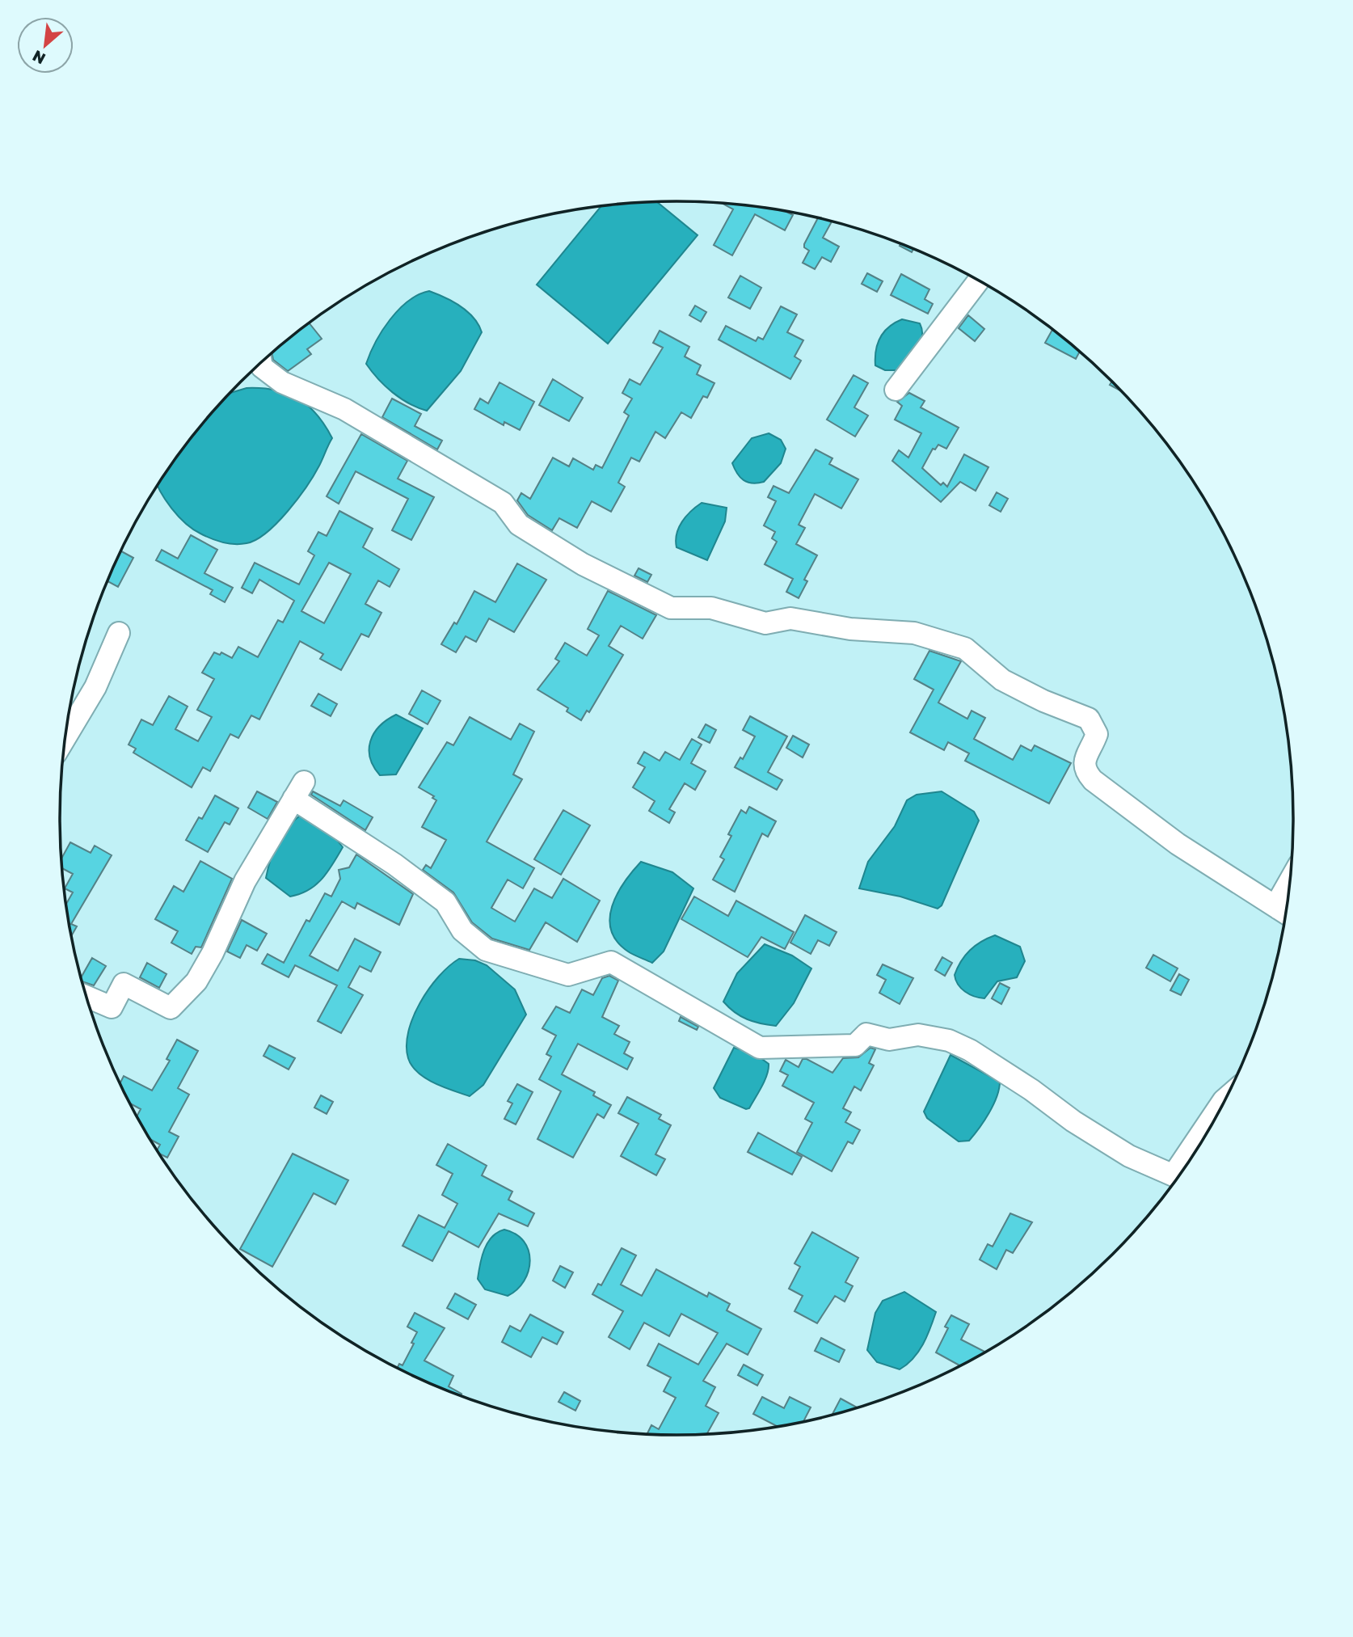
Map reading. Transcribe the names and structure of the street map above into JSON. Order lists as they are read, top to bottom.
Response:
{
  "north": "bottom left"
}
